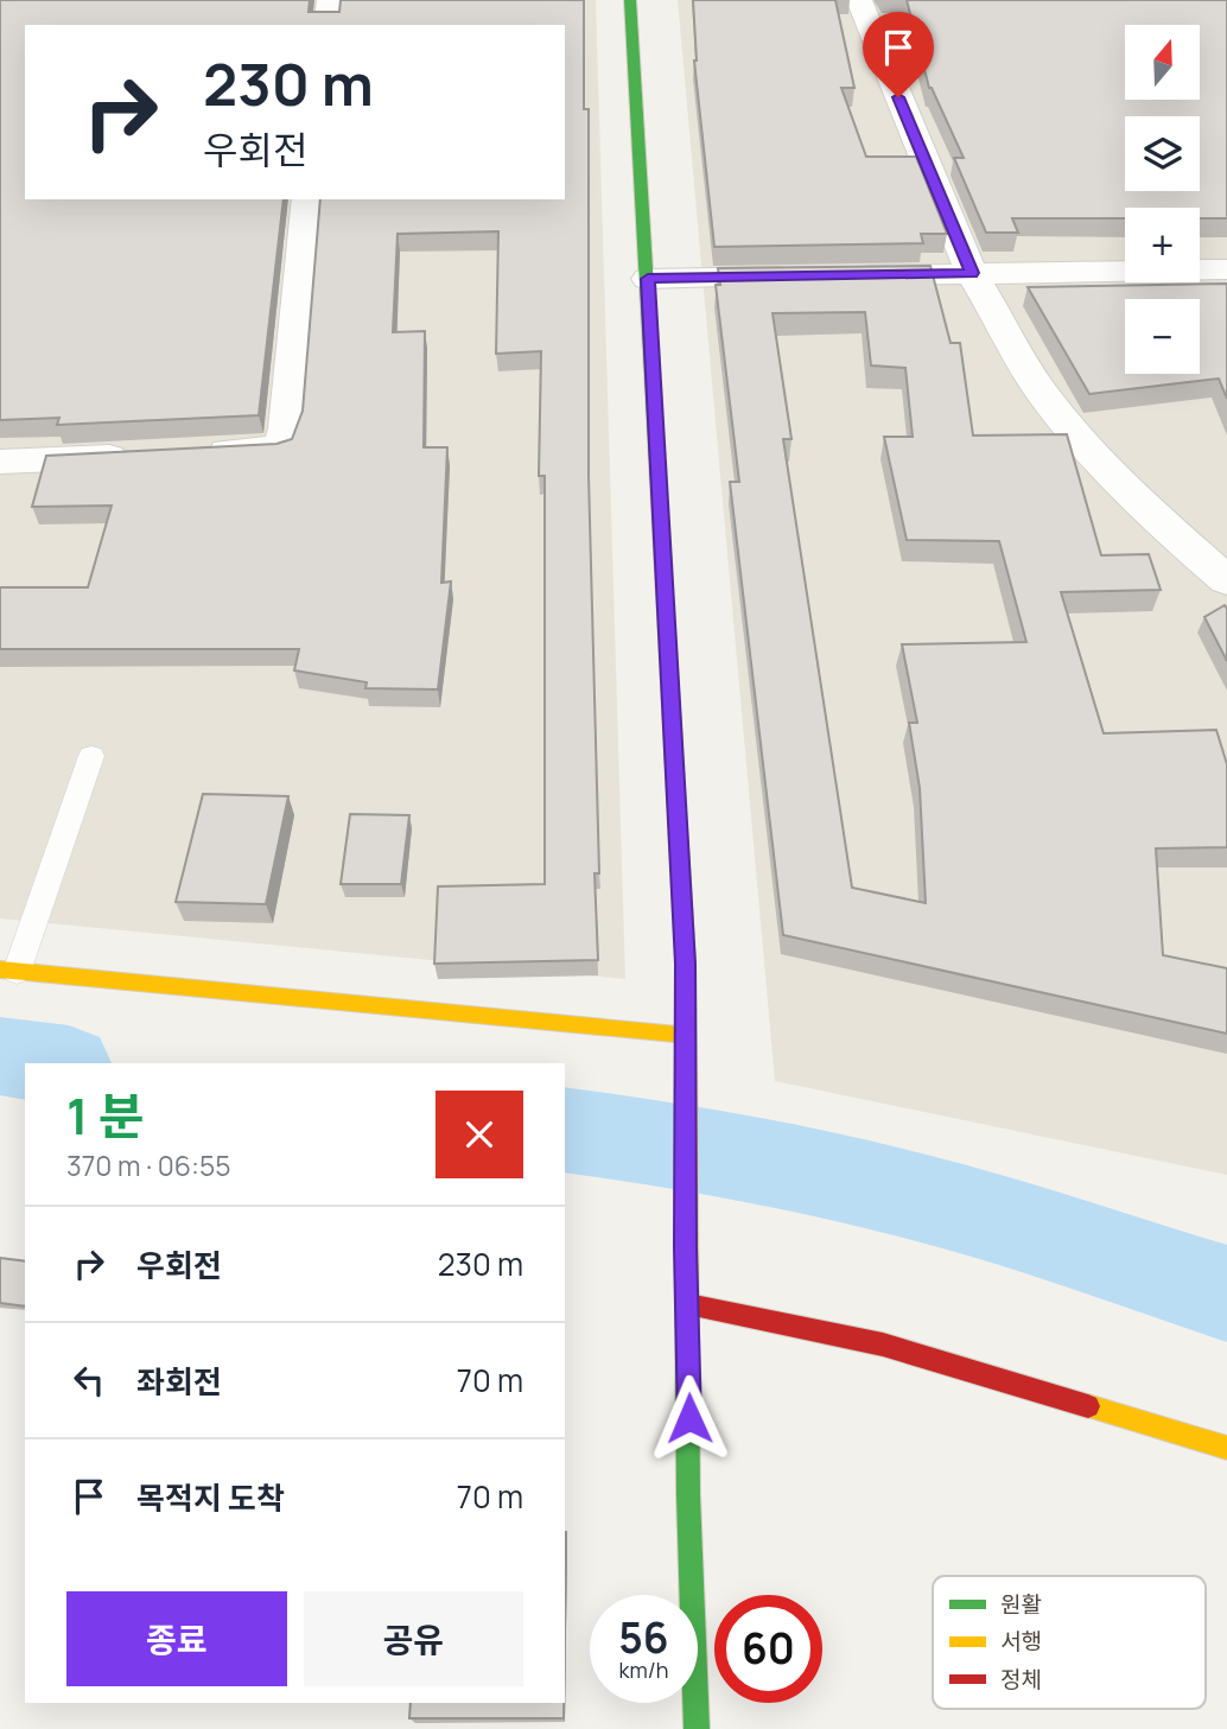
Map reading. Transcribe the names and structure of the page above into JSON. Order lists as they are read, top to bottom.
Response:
{
  "legend": ["원활", "서행", "정체"],
  "north": "top",
  "page": {
    "map_buttons": ["+", "−"],
    "turn": ["230 m", "우회전"],
    "heading": ["1 분", "370 m · 06:55"],
    "list": [
      {
        "name": "우회전",
        "value": "230 m"
      },
      {
        "name": "좌회전",
        "value": "70 m"
      },
      {
        "name": "목적지 도착",
        "value": "70 m"
      }
    ],
    "buttons": ["종료", "공유"],
    "speed": "56 km/h",
    "limit": "60"
  }
}
